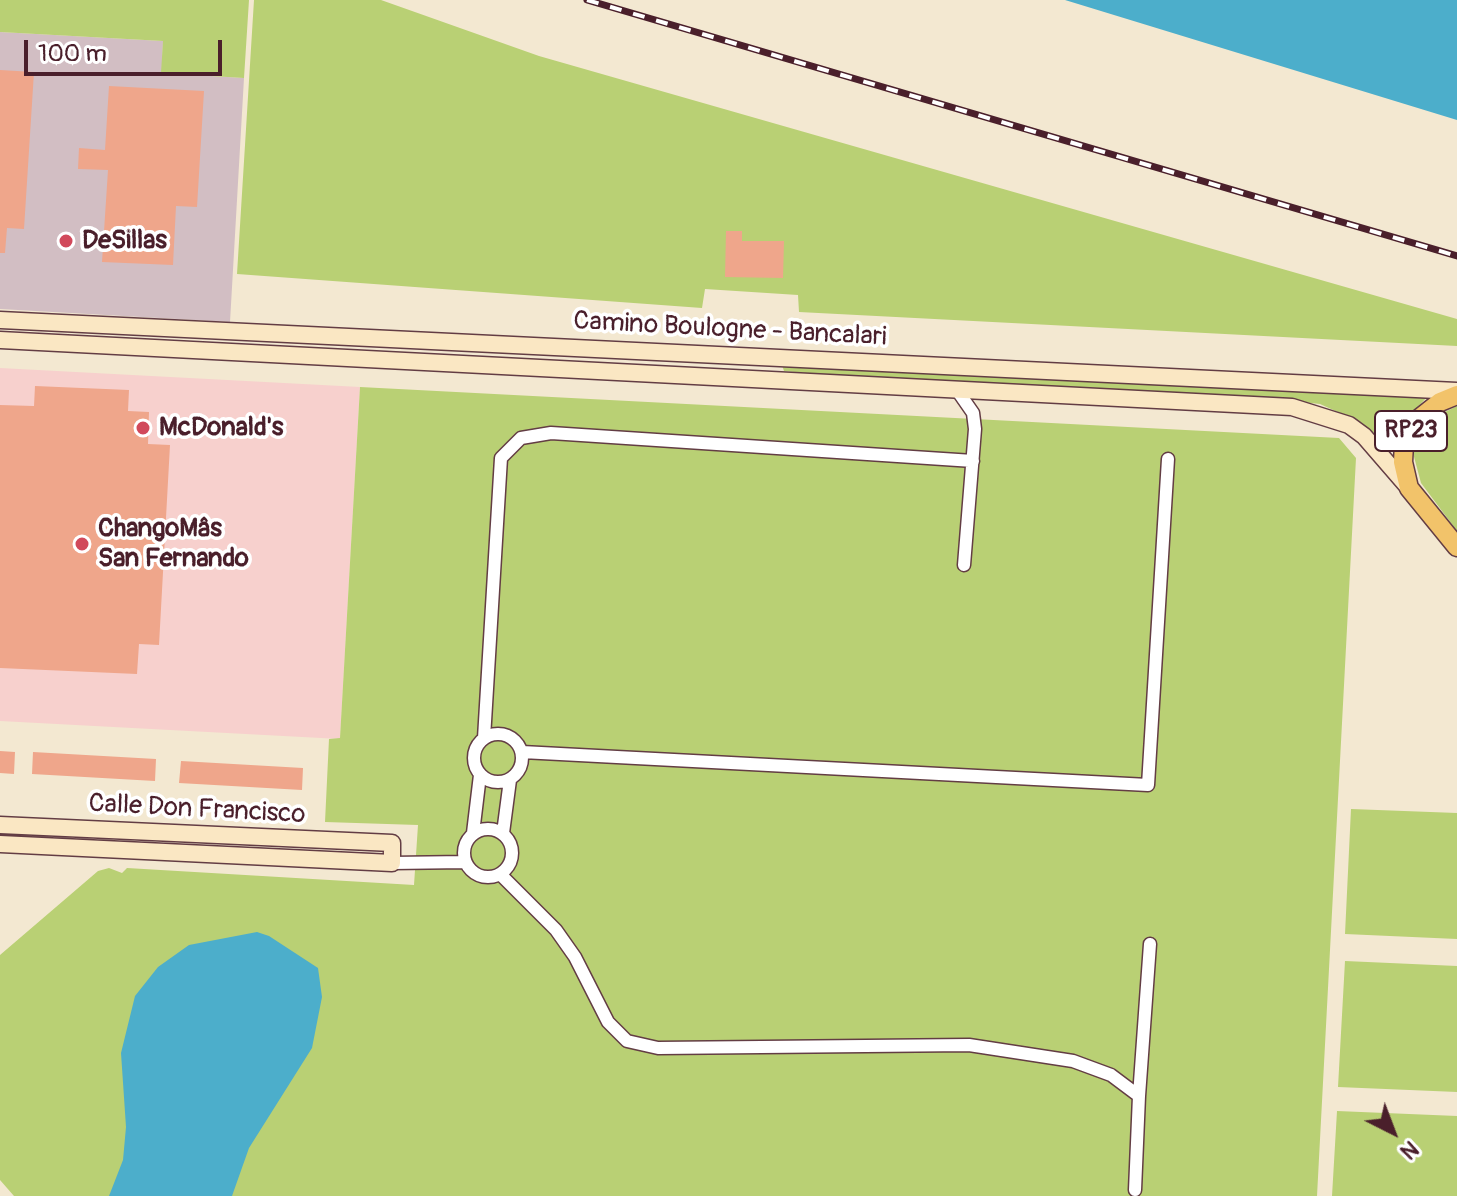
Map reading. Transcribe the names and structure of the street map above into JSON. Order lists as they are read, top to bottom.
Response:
{
  "streets": {
    "main road": ["Camino Boulogne - Bancalari", "RP23", "Calle Don Francisco"]
  },
  "crossings": [
    ["Camino Boulogne - Bancalari", "RP23"]
  ],
  "places": ["DeSillas", "McDonald's", "ChangoMâs San Fernando"],
  "scale_bar": "100 m",
  "north": "bottom right"
}
